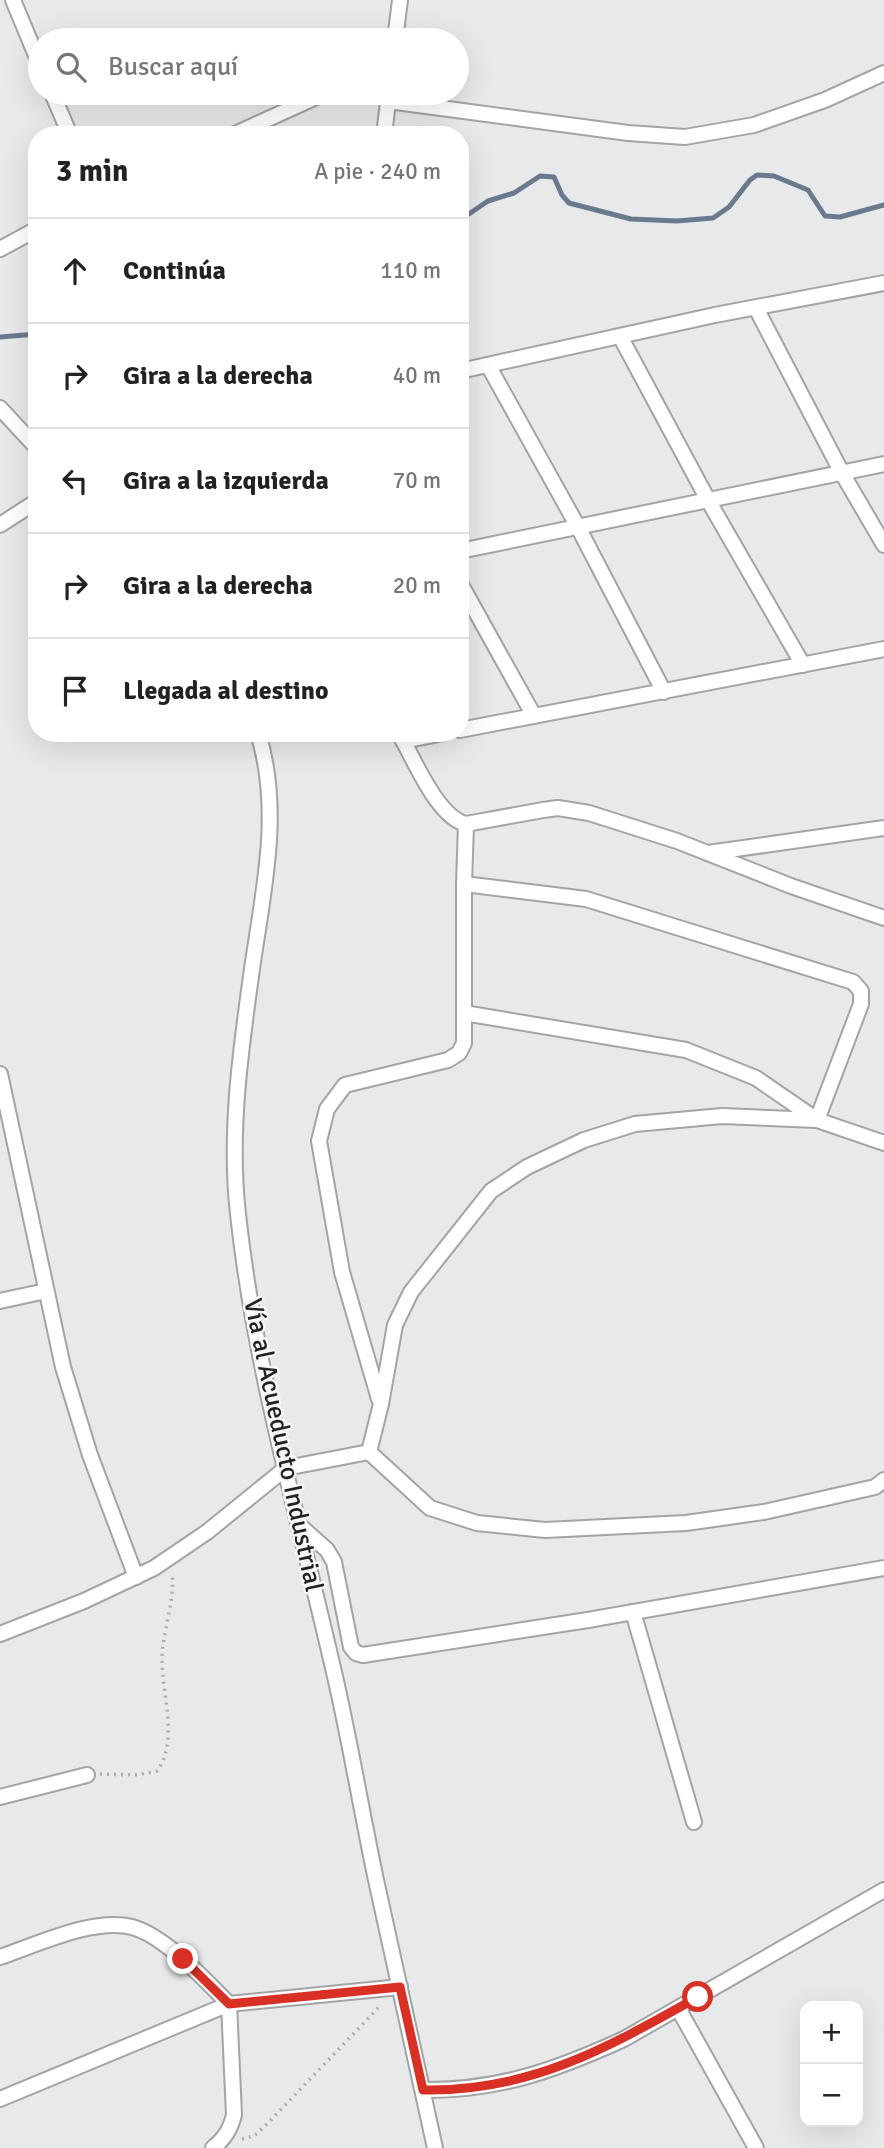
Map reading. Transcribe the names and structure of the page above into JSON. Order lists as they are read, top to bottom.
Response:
{
  "streets": {
    "street": ["Vía al Acueducto Industrial"]
  },
  "page": {
    "search": "Buscar aquí",
    "heading": ["3 min", "A pie · 240 m"],
    "list": [
      ["Continúa", "110 m"],
      ["Gira a la derecha", "40 m"],
      ["Gira a la izquierda", "70 m"],
      ["Gira a la derecha", "20 m"],
      "Llegada al destino"
    ],
    "map_buttons": ["+", "−"]
  }
}
